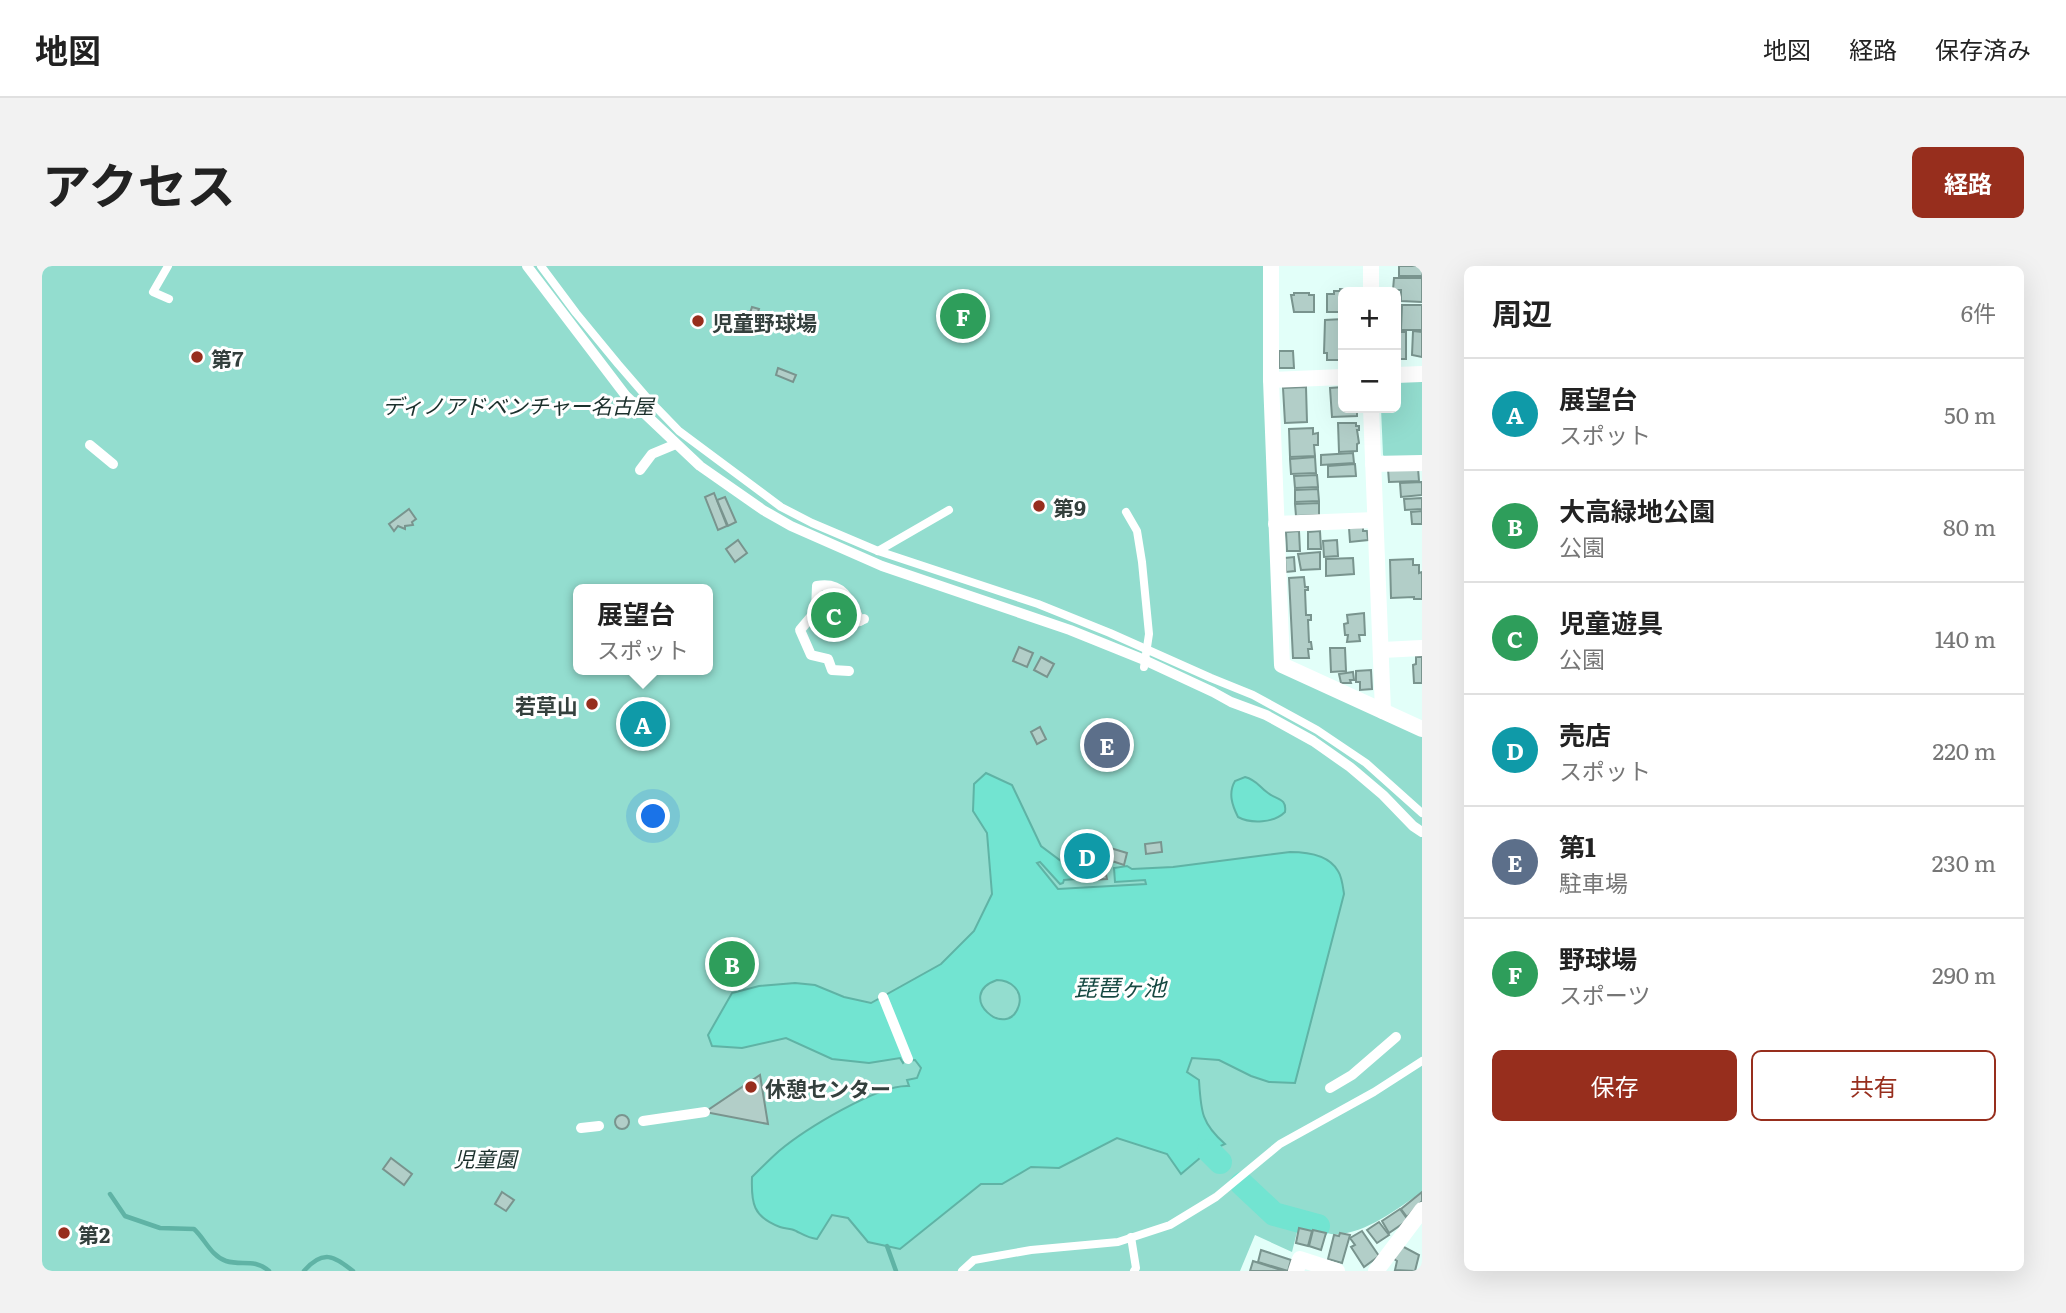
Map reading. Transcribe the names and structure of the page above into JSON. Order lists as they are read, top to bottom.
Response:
{
  "water": ["琵琶ヶ池"],
  "parks": ["ディノアドベンチャー名古屋", "児童園"],
  "places": [
    "児童野球場",
    "第7",
    "第9",
    "若草山",
    "休憩センター",
    "第2"
  ],
  "page": {
    "header": "地図",
    "nav": ["地図", "経路", "保存済み"],
    "title": "アクセス",
    "buttons": [
      "経路",
      ["保存", "共有"]
    ],
    "heading": ["周辺", "6件"],
    "map_buttons": ["+", "−"],
    "pins": [
      "F",
      "C",
      "A",
      "E",
      "D",
      "B"
    ],
    "list": [
      {
        "mark": "A",
        "name": "展望台",
        "note": "スポット",
        "value": "50 m"
      },
      {
        "mark": "B",
        "name": "大高緑地公園",
        "note": "公園",
        "value": "80 m"
      },
      {
        "mark": "C",
        "name": "児童遊具",
        "note": "公園",
        "value": "140 m"
      },
      {
        "mark": "D",
        "name": "売店",
        "note": "スポット",
        "value": "220 m"
      },
      {
        "mark": "E",
        "name": "第1",
        "note": "駐車場",
        "value": "230 m"
      },
      {
        "mark": "F",
        "name": "野球場",
        "note": "スポーツ",
        "value": "290 m"
      }
    ],
    "popup": ["展望台", "スポット"]
  }
}
